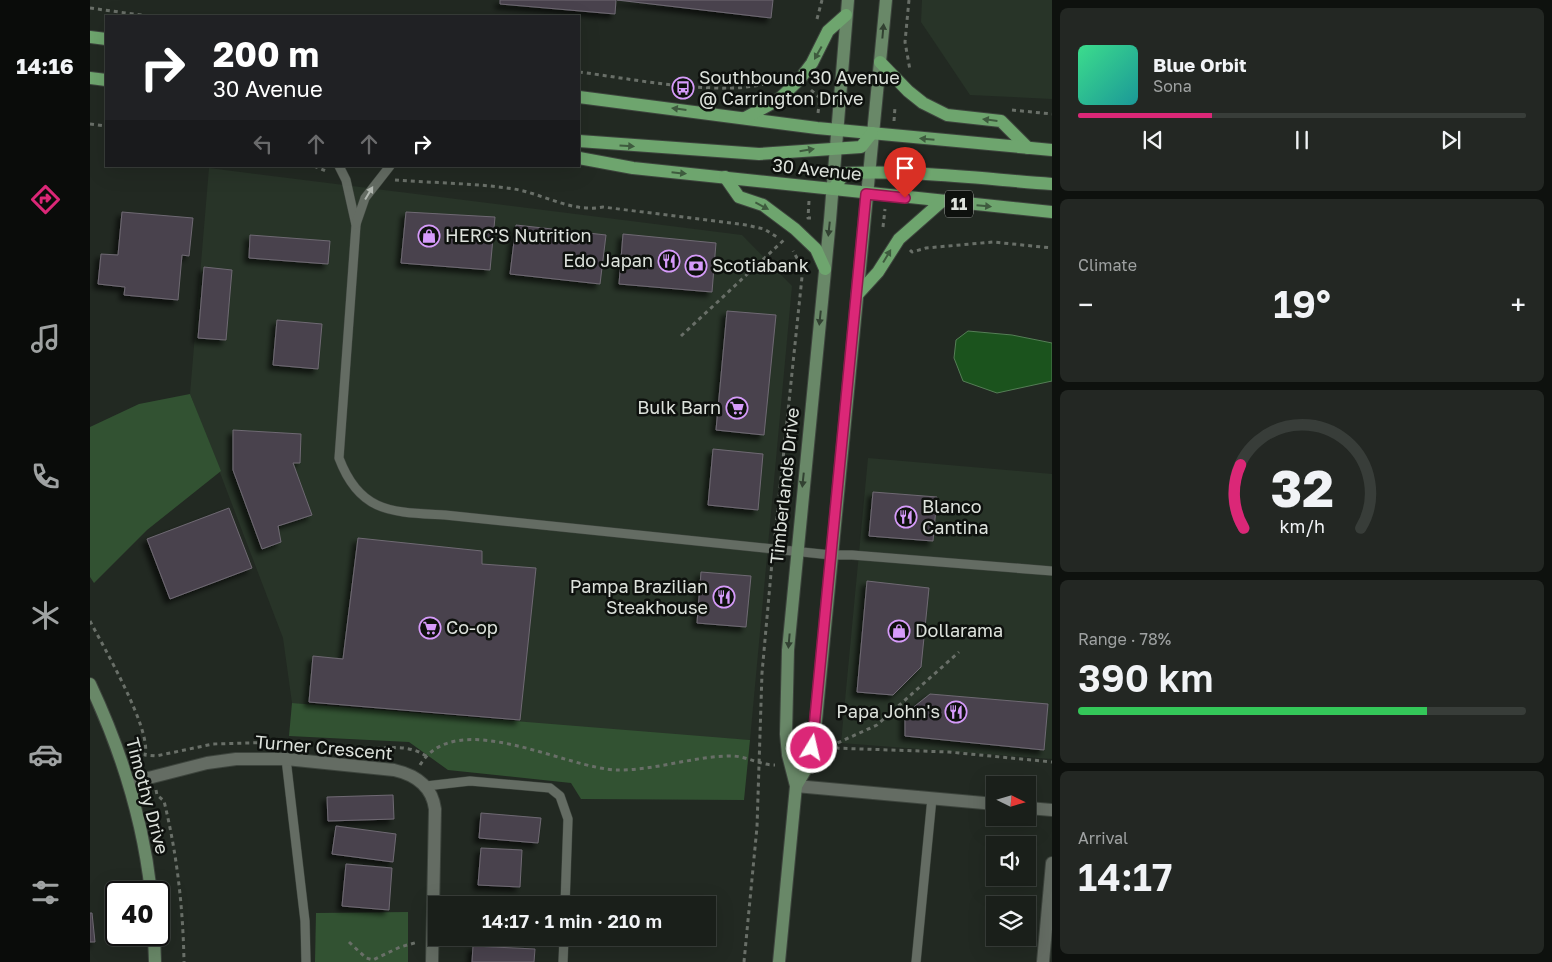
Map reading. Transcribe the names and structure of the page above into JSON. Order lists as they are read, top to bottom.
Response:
{
  "streets": {
    "main road": ["30 Avenue", "11"],
    "street": ["Timberlands Drive", "Turner Crescent", "Timothy Drive"]
  },
  "crossings": [
    ["30 Avenue", "Timberlands Drive"],
    ["Turner Crescent", "Timothy Drive"]
  ],
  "places": {
    "bus stop": ["Southbound 30 Avenue @ Carrington Drive"],
    "shop": ["HERC'S Nutrition", "Dollarama"],
    "restaurant": [
      "Edo Japan",
      "Blanco Cantina",
      "Pampa Brazilian Steakhouse",
      "Papa John's"
    ],
    "bank": ["Scotiabank"],
    "supermarket": ["Bulk Barn", "Co-op"]
  },
  "north": "right",
  "page": {
    "tabs": "14:16",
    "turn": ["200 m", "30 Avenue"],
    "song": ["Blue Orbit", "Sona"],
    "tile": [
      "Climate",
      ["Range · 78%", "390 km"],
      ["Arrival", "14:17"]
    ],
    "heat": ["−", "19°", "+"],
    "limit": "40",
    "trip": "14:17 · 1 min · 210 m",
    "gauge": ["32", "km/h"]
  }
}
